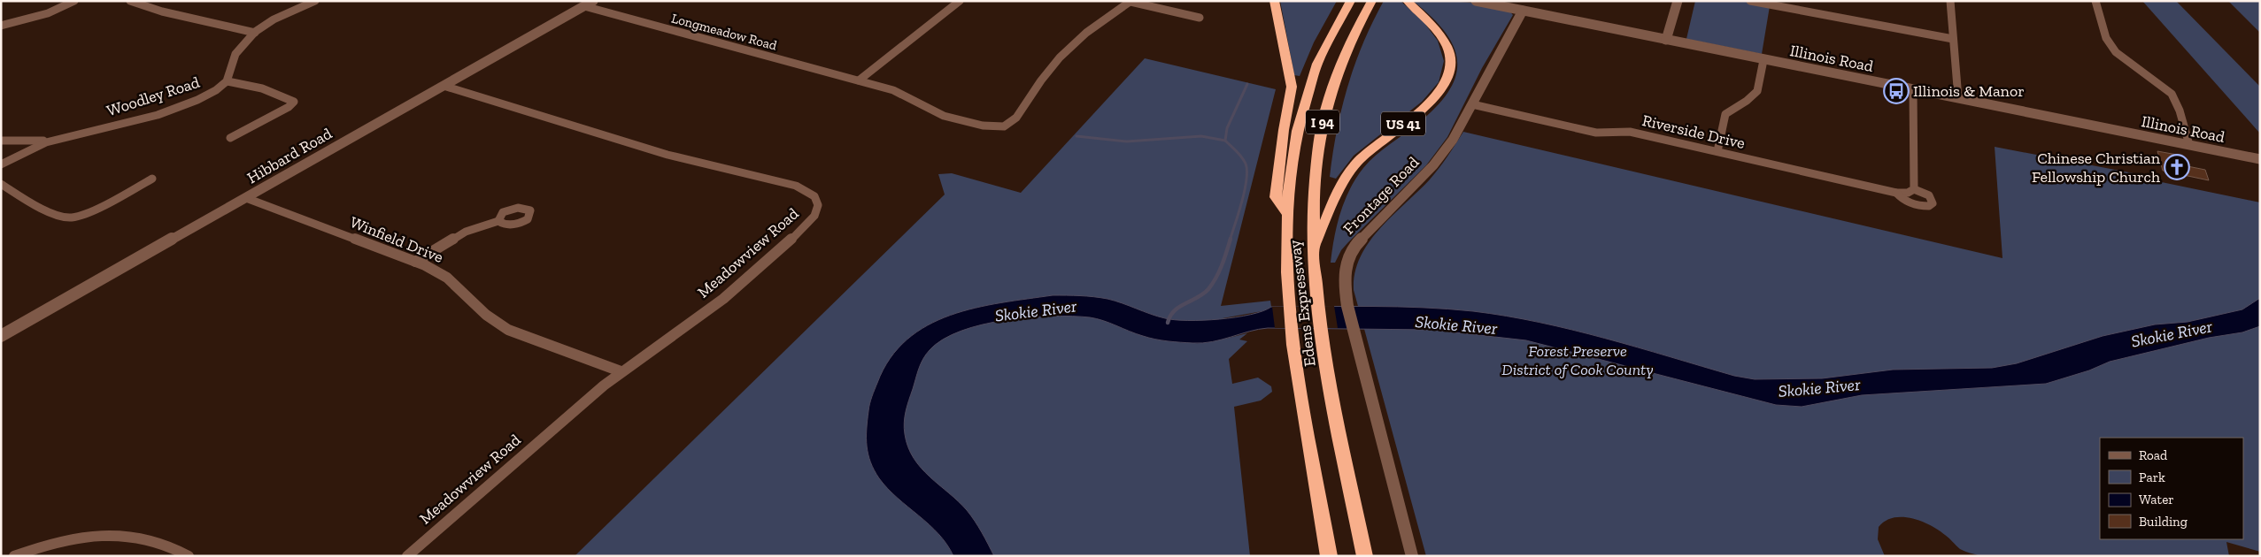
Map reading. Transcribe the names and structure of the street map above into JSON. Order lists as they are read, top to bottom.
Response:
{
  "streets": {
    "highway": ["I 94", "US 41", "Edens Expressway"],
    "street": [
      "Longmeadow Road",
      "Illinois Road",
      "Woodley Road",
      "Riverside Drive",
      "Hibbard Road",
      "Frontage Road",
      "Winfield Drive",
      "Meadowview Road"
    ]
  },
  "crossings": [
    ["Longmeadow Road", "Hibbard Road"],
    ["Illinois Road", "Frontage Road"],
    ["US 41", "Edens Expressway"],
    ["Riverside Drive", "Frontage Road"],
    ["Hibbard Road", "Winfield Drive"],
    ["Hibbard Road", "Meadowview Road"],
    ["Winfield Drive", "Meadowview Road"]
  ],
  "water": ["Skokie River"],
  "parks": ["Forest Preserve District of Cook County"],
  "places": {
    "bus stop": ["Illinois & Manor"],
    "church": ["Chinese Christian Fellowship Church"]
  },
  "legend": [
    "Road",
    "Park",
    "Water",
    "Building"
  ]
}
